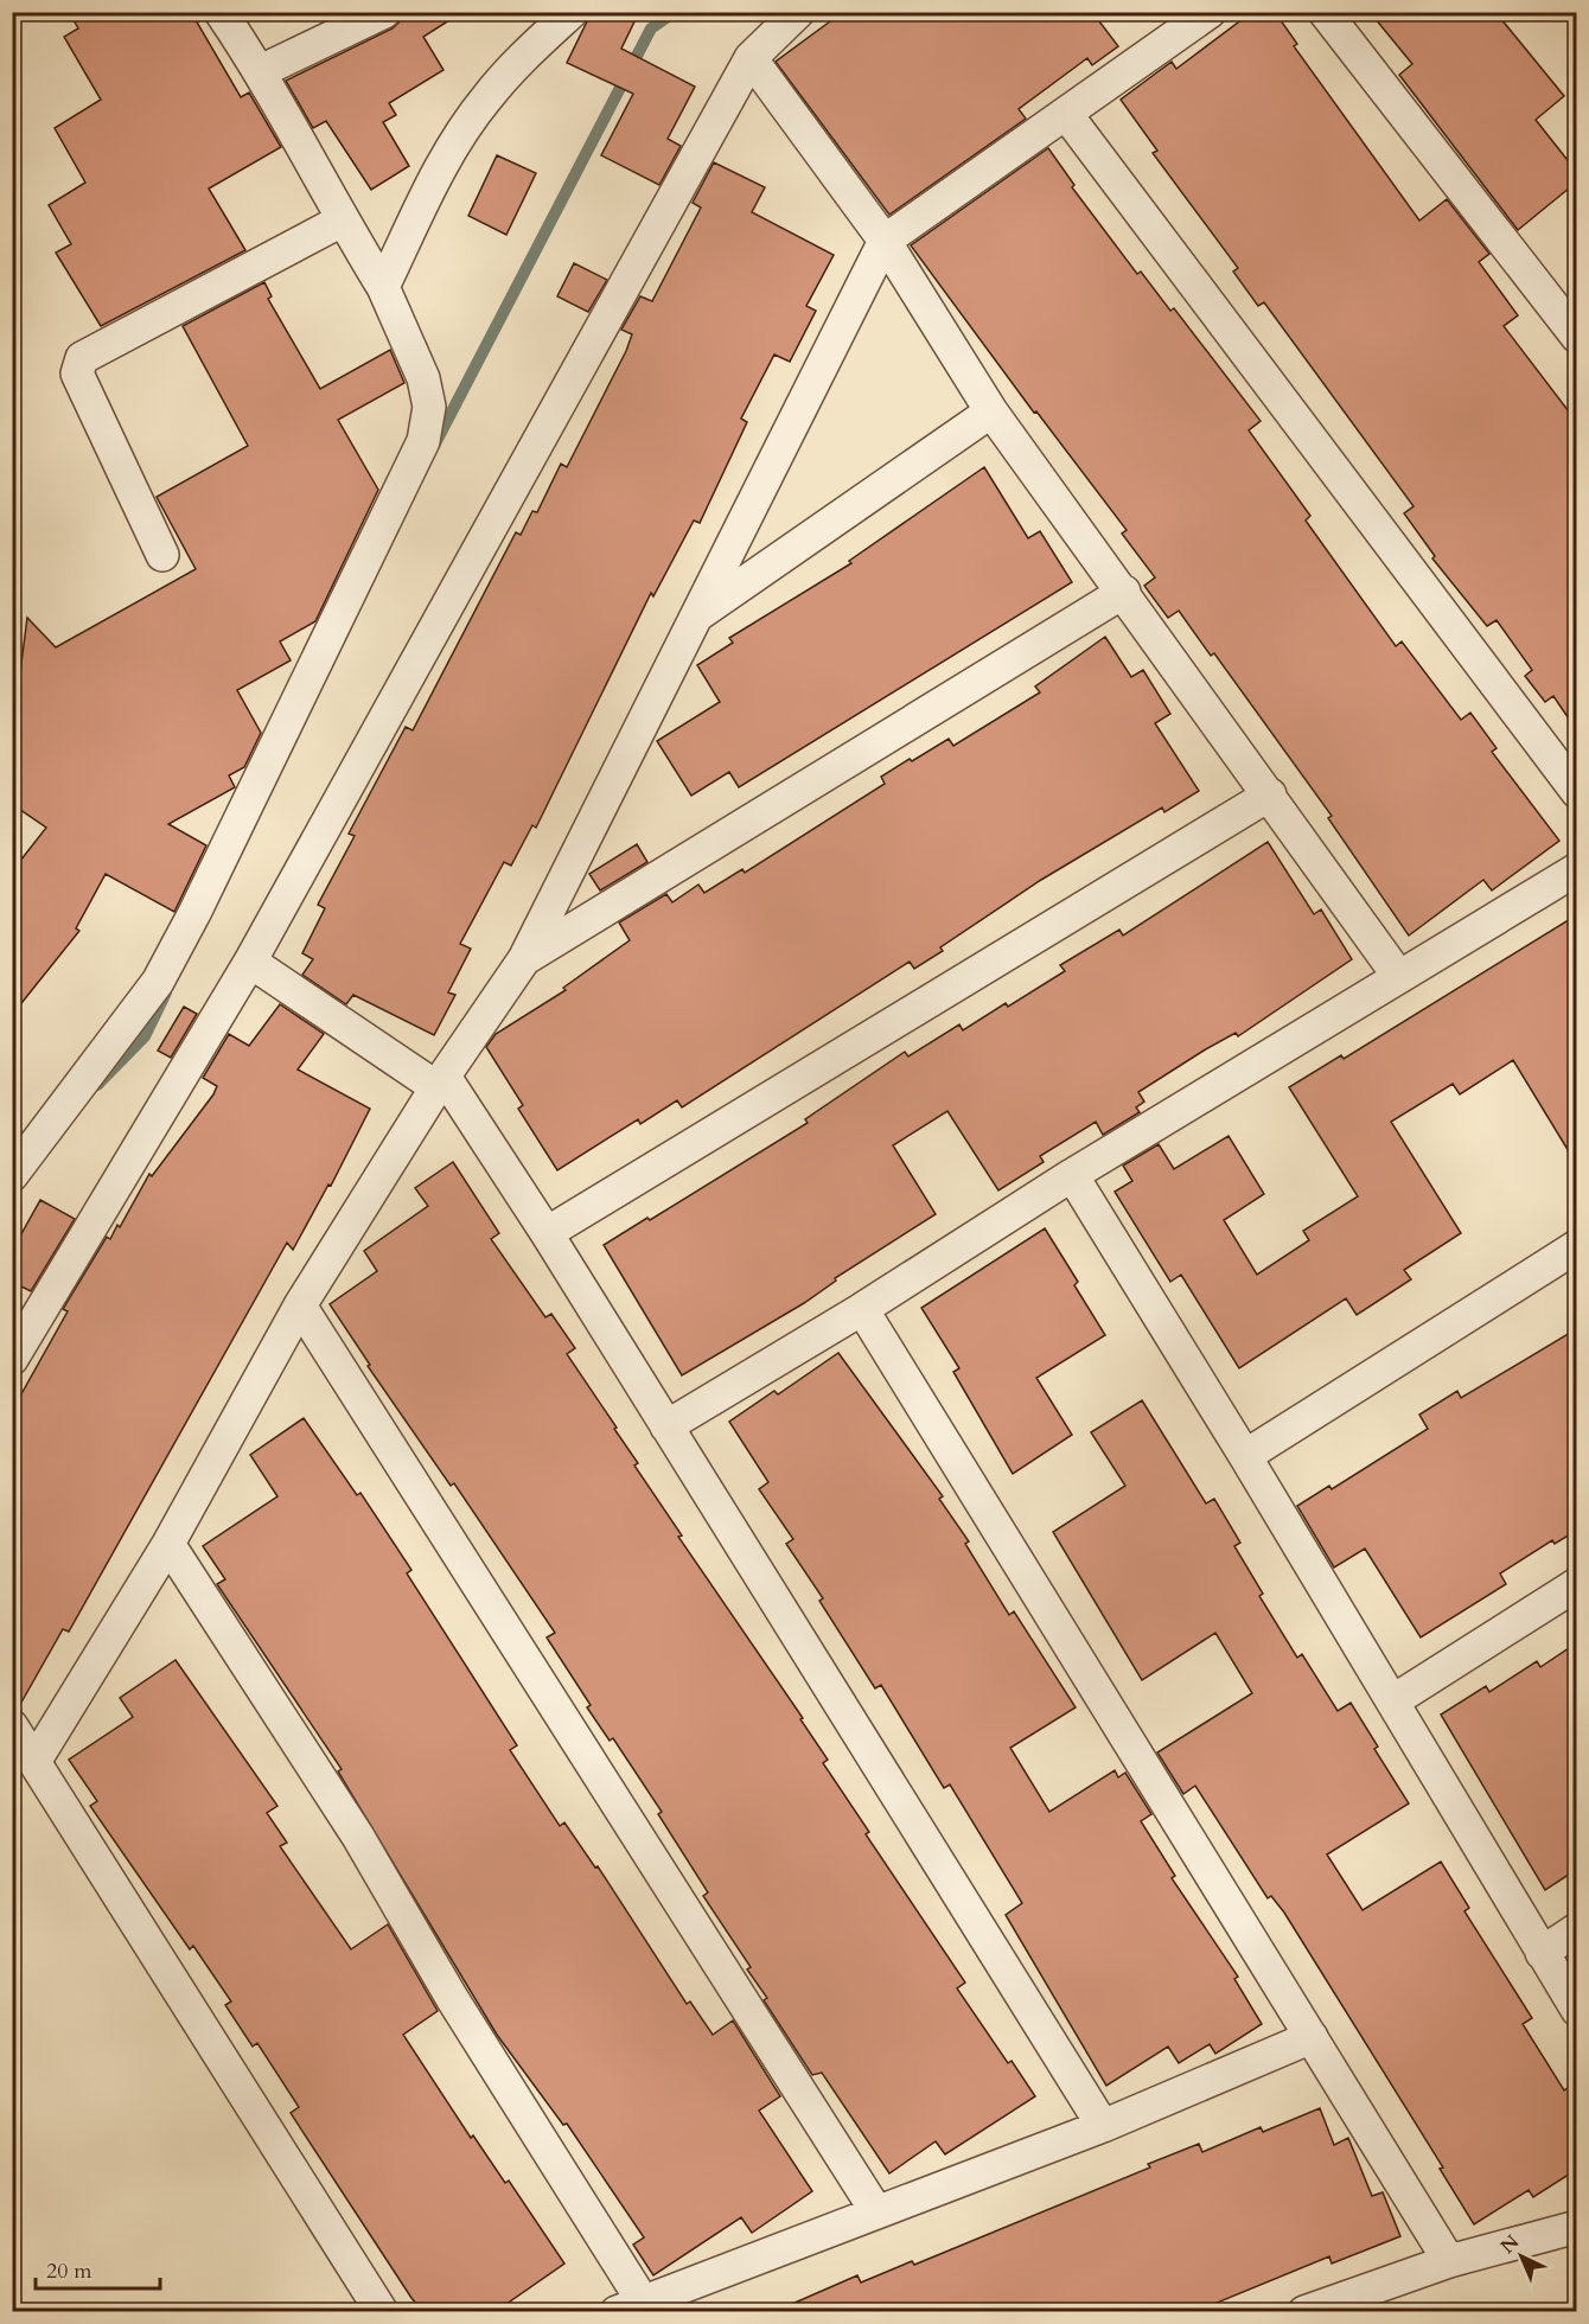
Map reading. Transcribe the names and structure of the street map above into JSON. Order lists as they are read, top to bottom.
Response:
{
  "scale_bar": "20 m",
  "north": "top left"
}
